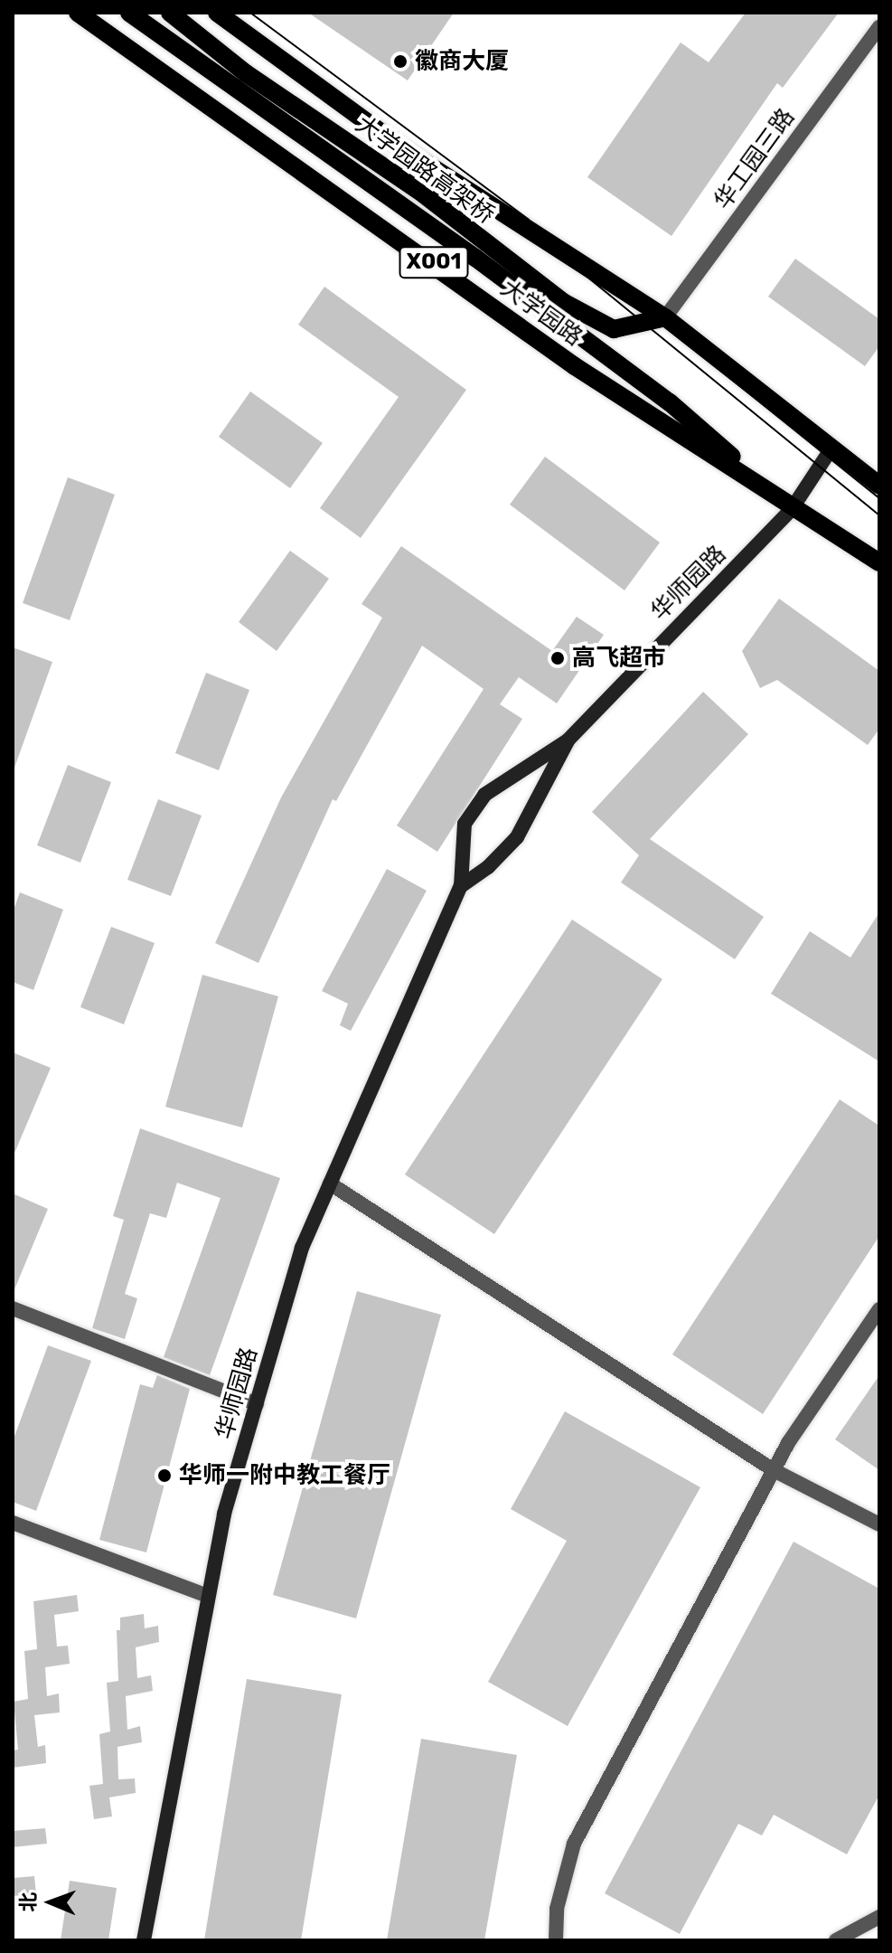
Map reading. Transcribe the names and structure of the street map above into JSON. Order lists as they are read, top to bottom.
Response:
{
  "streets": {
    "main road": [
      "大学园路高架桥",
      "X001",
      "大学园路",
      "华师园路"
    ],
    "street": ["华工园三路"]
  },
  "crossings": [
    ["华工园三路", "大学园路高架桥"],
    ["大学园路高架桥", "大学园路"],
    ["大学园路", "华师园路"]
  ],
  "places": ["徽商大厦", "高飞超市", "华师一附中教工餐厅"],
  "north": "left"
}
